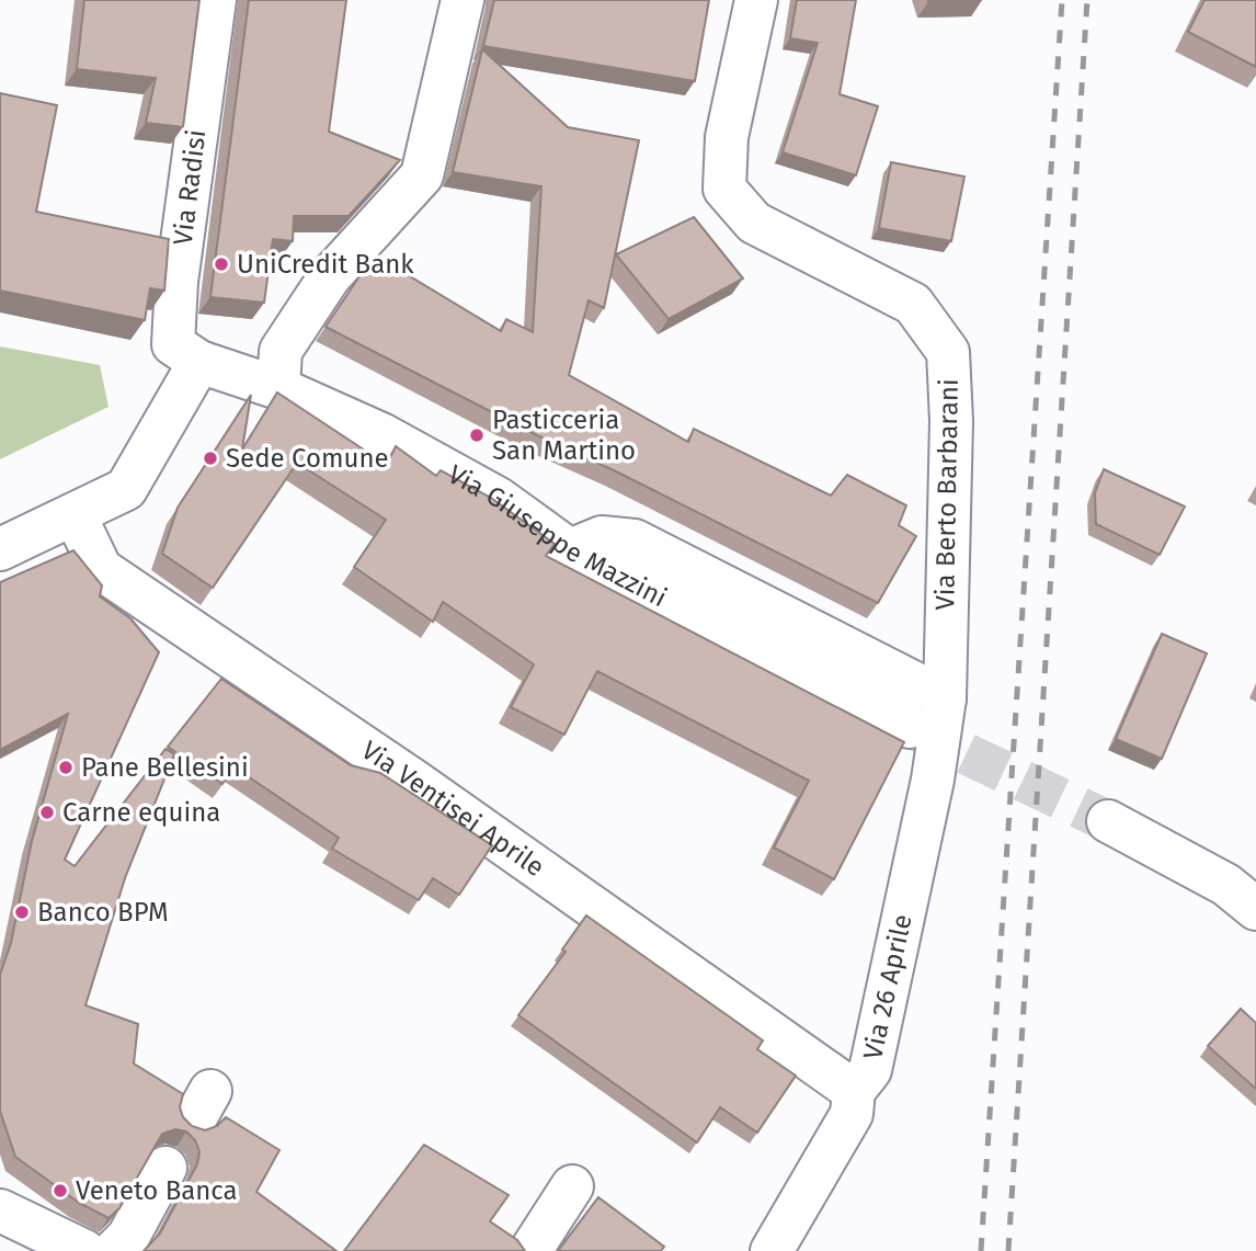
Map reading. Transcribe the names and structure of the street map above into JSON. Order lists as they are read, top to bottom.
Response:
{
  "streets": {
    "street": [
      "Via Radisi",
      "Via Berto Barbarani",
      "Via Giuseppe Mazzini",
      "Via Ventisei Aprile",
      "Via 26 Aprile"
    ]
  },
  "crossings": [
    ["Via Radisi", "Via Giuseppe Mazzini"],
    ["Via Berto Barbarani", "Via 26 Aprile"],
    ["Via Ventisei Aprile", "Via 26 Aprile"]
  ],
  "places": [
    "UniCredit Bank",
    "Pasticceria San Martino",
    "Sede Comune",
    "Pane Bellesini",
    "Carne equina",
    "Banco BPM",
    "Veneto Banca"
  ]
}
